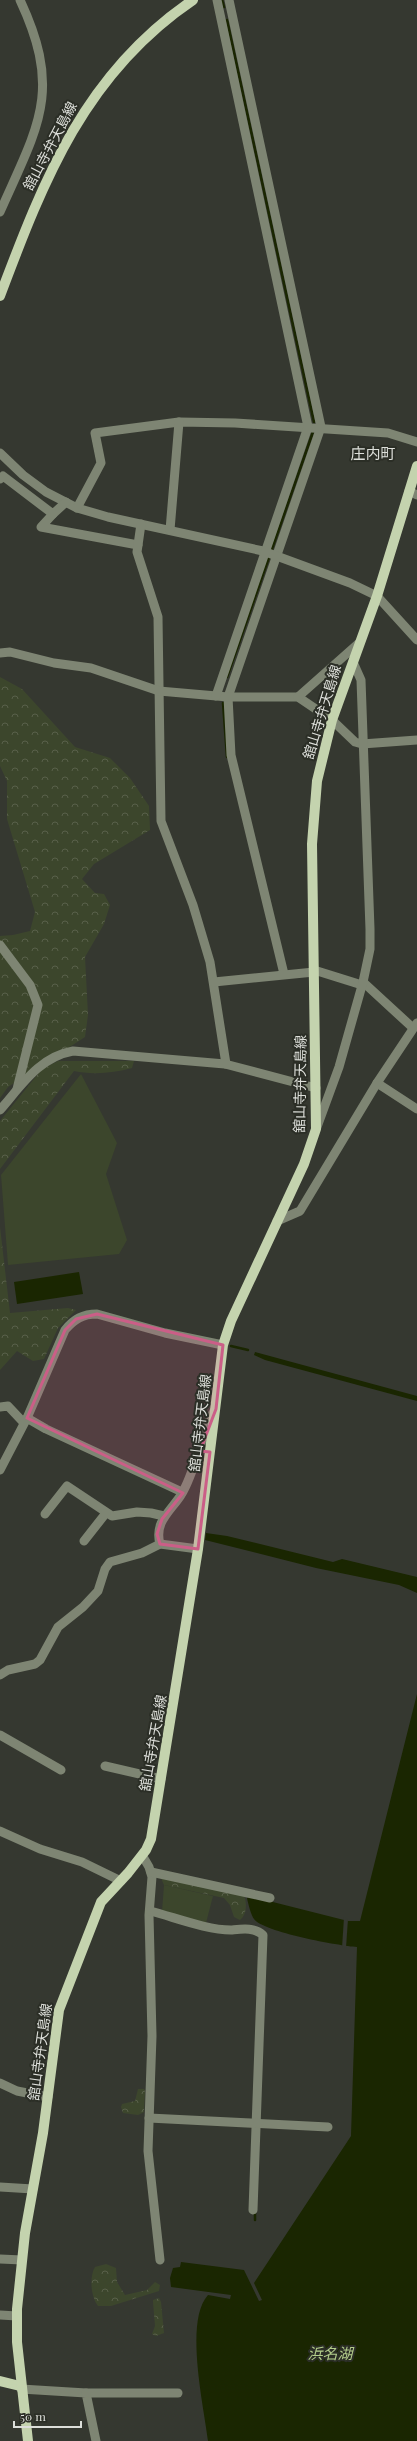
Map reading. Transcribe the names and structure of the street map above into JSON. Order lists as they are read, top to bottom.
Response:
{
  "streets": {
    "main road": ["舘山寺弁天島線"]
  },
  "districts": ["庄内町"],
  "water": ["浜名湖"],
  "scale_bar": "50 m"
}
